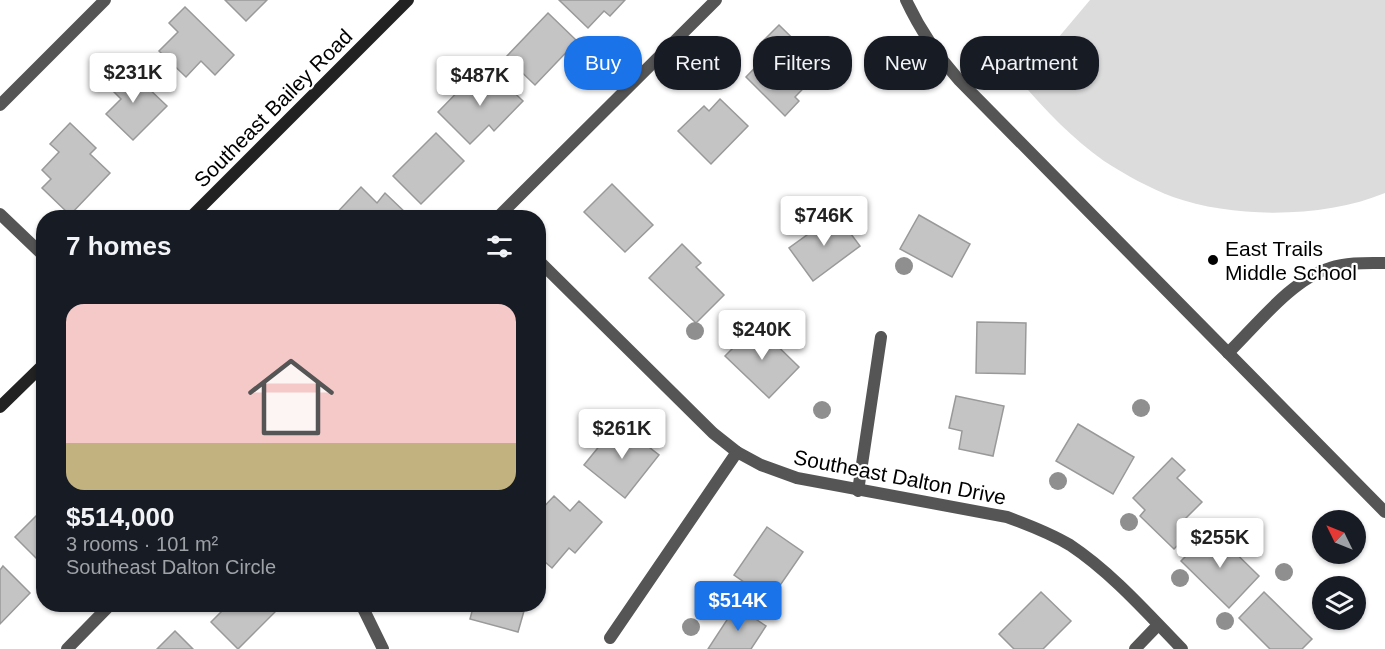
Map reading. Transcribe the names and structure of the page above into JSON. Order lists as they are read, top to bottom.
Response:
{
  "streets": {
    "main road": ["Southeast Bailey Road"],
    "street": ["Southeast Dalton Drive"]
  },
  "places": ["East Trails Middle School"],
  "north": "top left",
  "page": {
    "chip": [
      "Buy",
      "Rent",
      "Filters",
      "New",
      "Apartment"
    ],
    "price": [
      "$231K",
      "$487K",
      "$746K",
      "$240K",
      "$261K",
      "$255K",
      "$514K"
    ],
    "heading": "7 homes",
    "list": [
      {
        "name": "$514,000",
        "note": "3 rooms · 101 m² · Southeast Dalton Circle"
      }
    ]
  }
}
